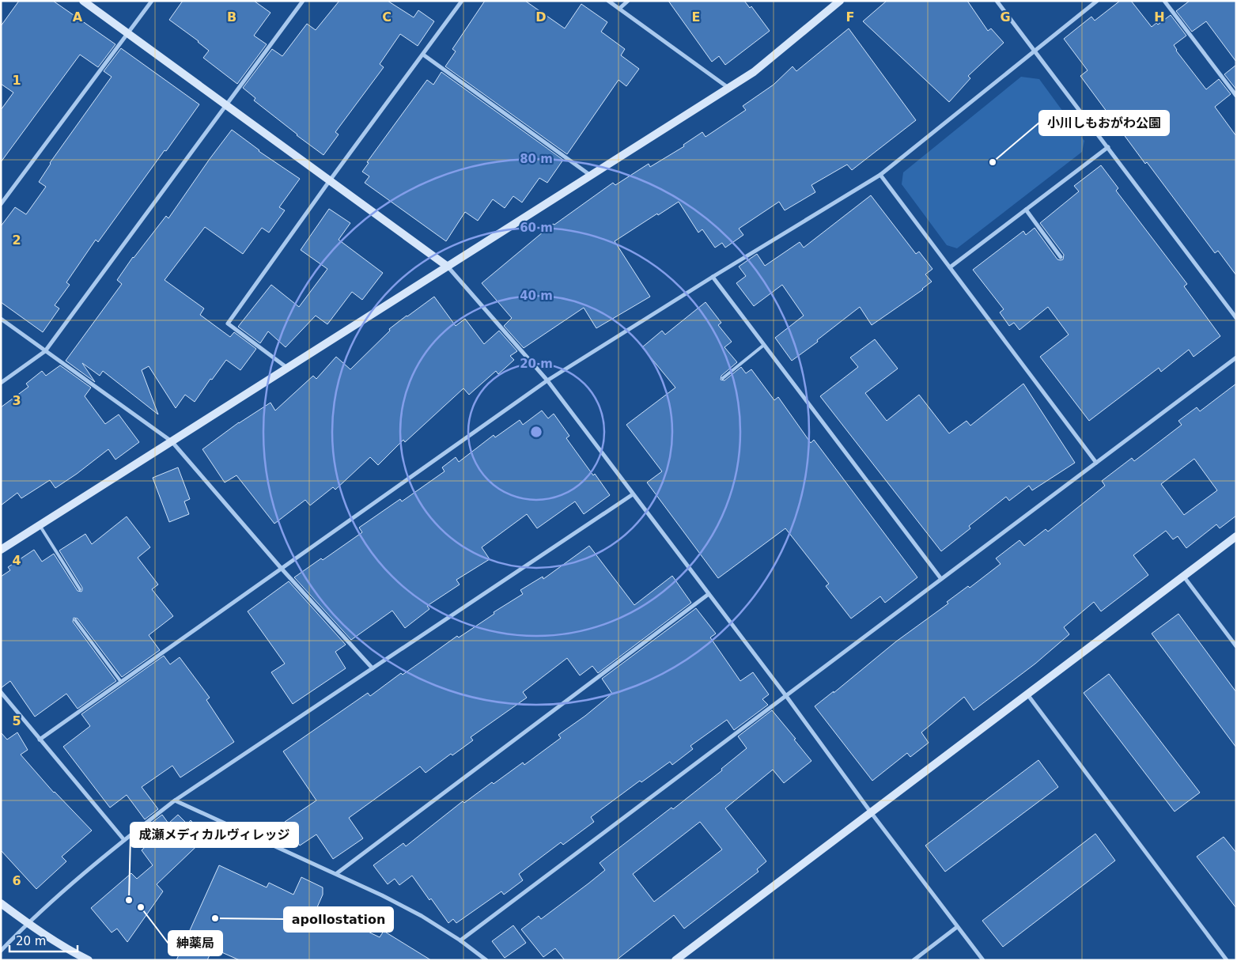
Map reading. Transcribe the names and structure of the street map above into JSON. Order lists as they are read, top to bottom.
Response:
{
  "places": [
    "小川しもおがわ公園",
    "成瀬メディカルヴィレッジ",
    "紳薬局",
    "apollostation"
  ],
  "scale_bar": "20 m",
  "grid": {
    "columns": [
      "A",
      "B",
      "C",
      "D",
      "E",
      "F",
      "G",
      "H"
    ],
    "rows": [
      "1",
      "2",
      "3",
      "4",
      "5",
      "6"
    ]
  },
  "rings": [
    "80 m",
    "60 m",
    "40 m",
    "20 m"
  ]
}
